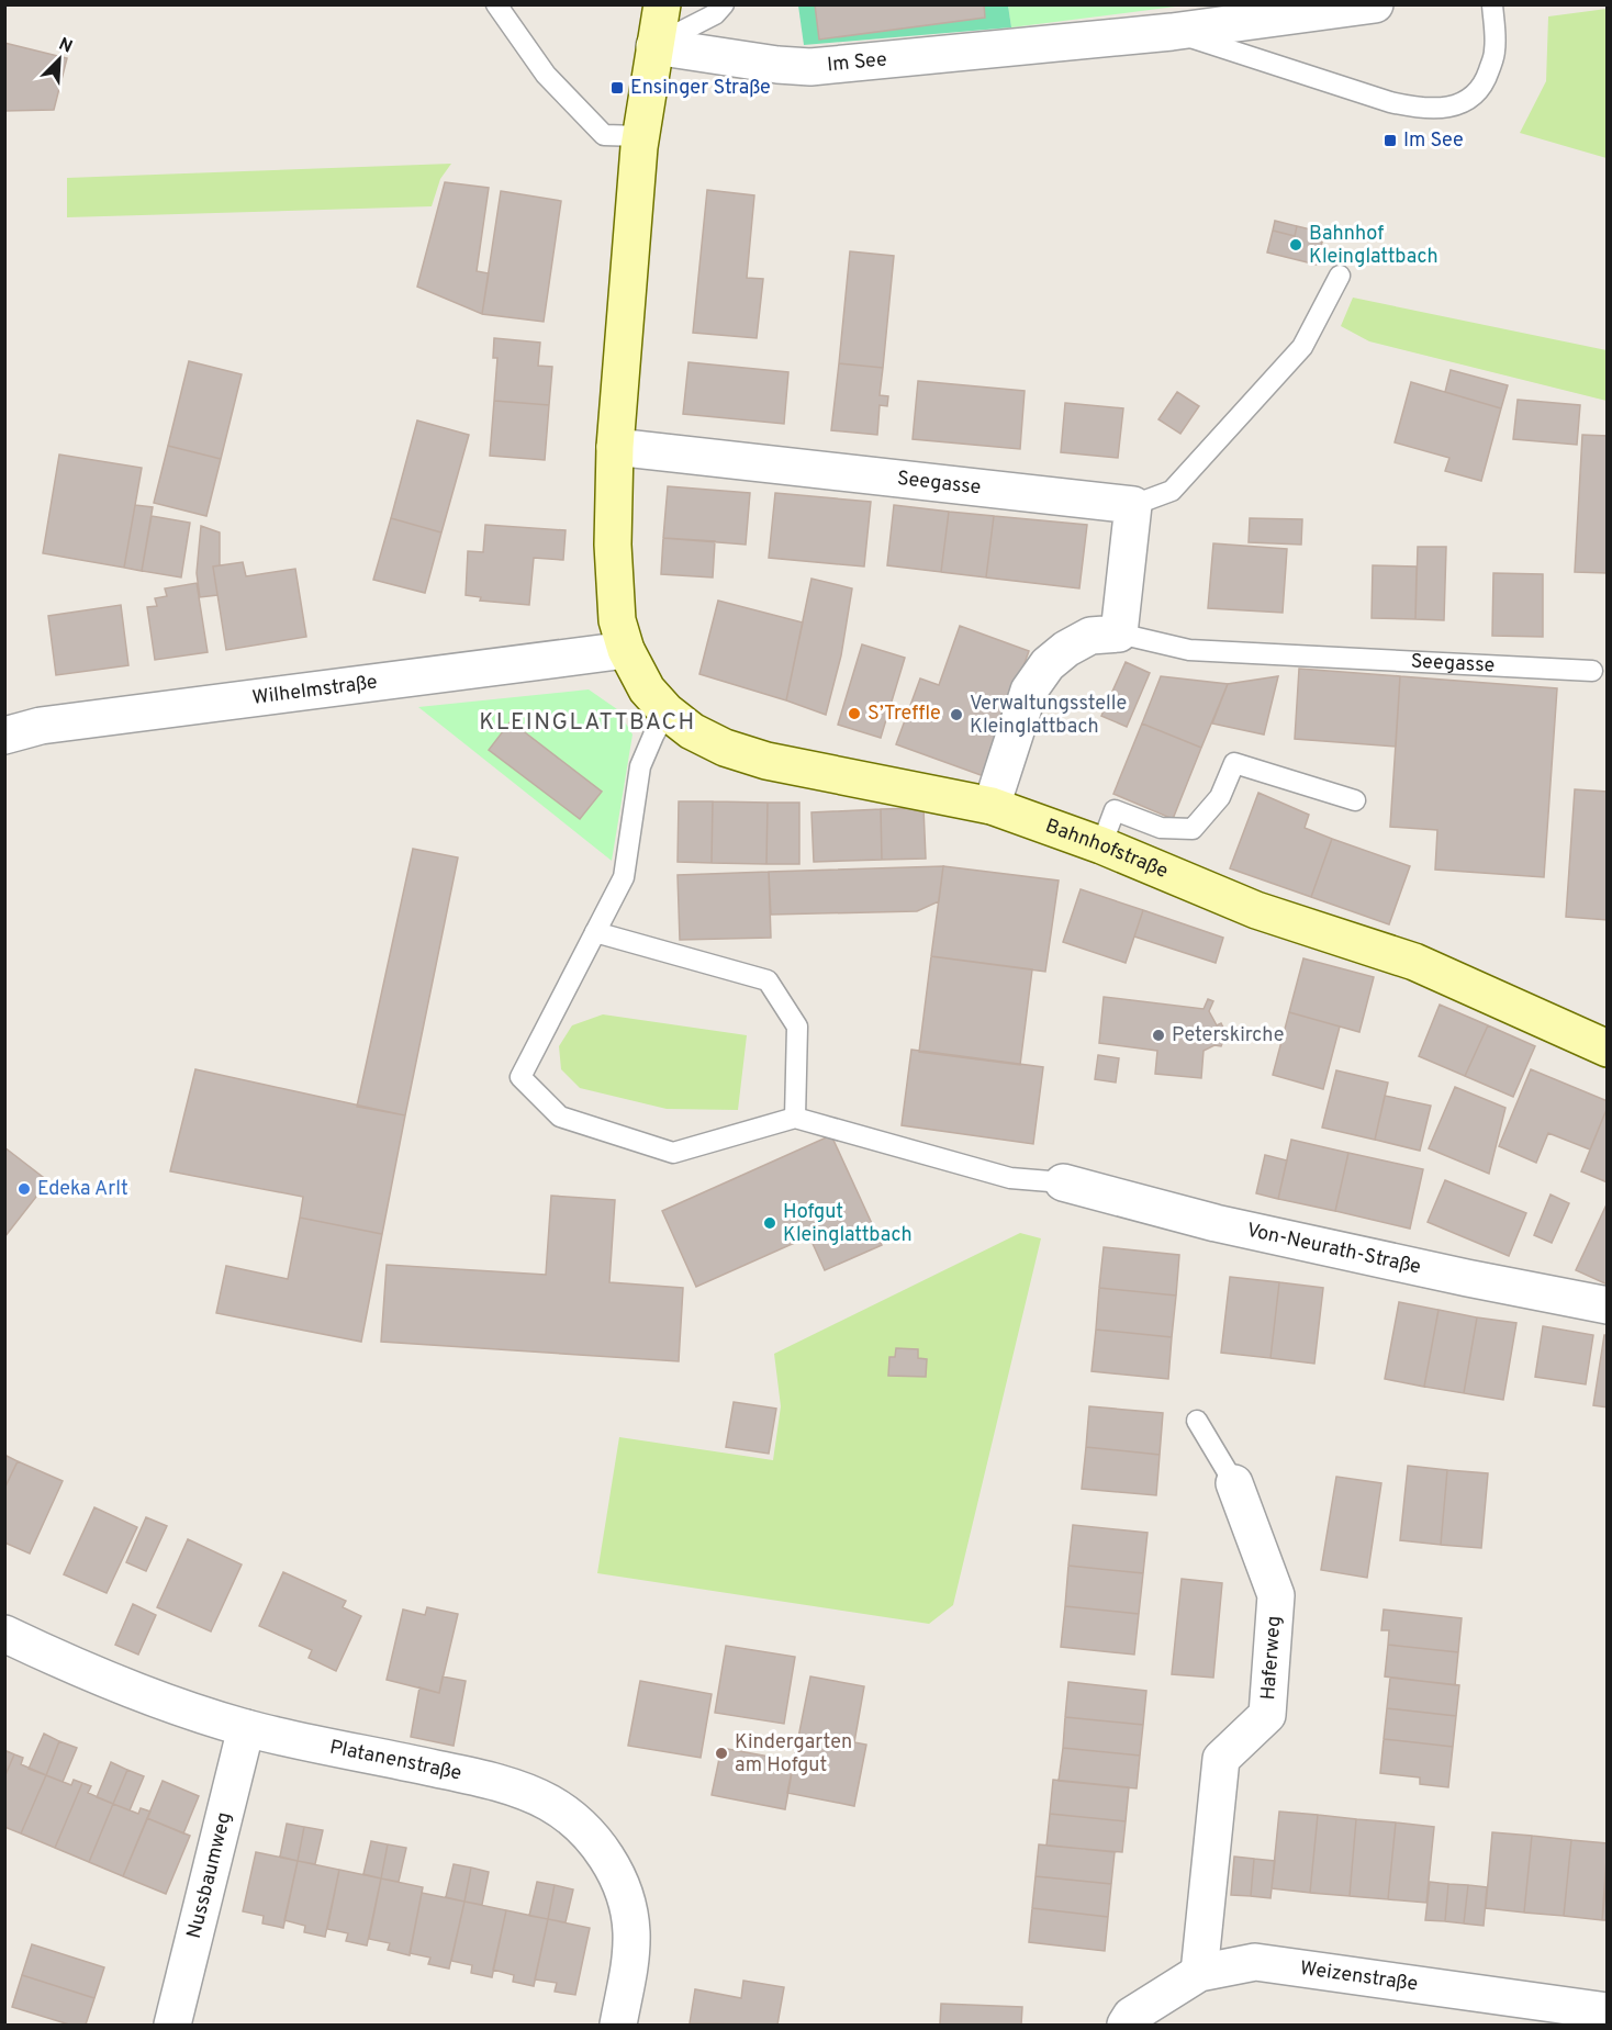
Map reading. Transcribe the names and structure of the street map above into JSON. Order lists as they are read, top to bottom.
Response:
{
  "streets": {
    "main road": ["Bahnhofstraße"],
    "street": [
      "Im See",
      "Seegasse",
      "Wilhelmstraße",
      "Von-Neurath-Straße",
      "Haferweg",
      "Platanenstraße",
      "Nussbaumweg",
      "Weizenstraße"
    ]
  },
  "crossings": [
    ["Seegasse", "Bahnhofstraße"],
    ["Wilhelmstraße", "Bahnhofstraße"],
    ["Haferweg", "Weizenstraße"],
    ["Platanenstraße", "Nussbaumweg"]
  ],
  "districts": ["KLEINGLATTBACH"],
  "places": {
    "transit": ["Ensinger Straße", "Im See"],
    "other": [
      "Bahnhof Kleinglattbach",
      "S’Treffle",
      "Verwaltungsstelle Kleinglattbach",
      "Peterskirche",
      "Edeka Arlt",
      "Hofgut Kleinglattbach",
      "Kindergarten am Hofgut"
    ]
  },
  "north": "top right"
}
